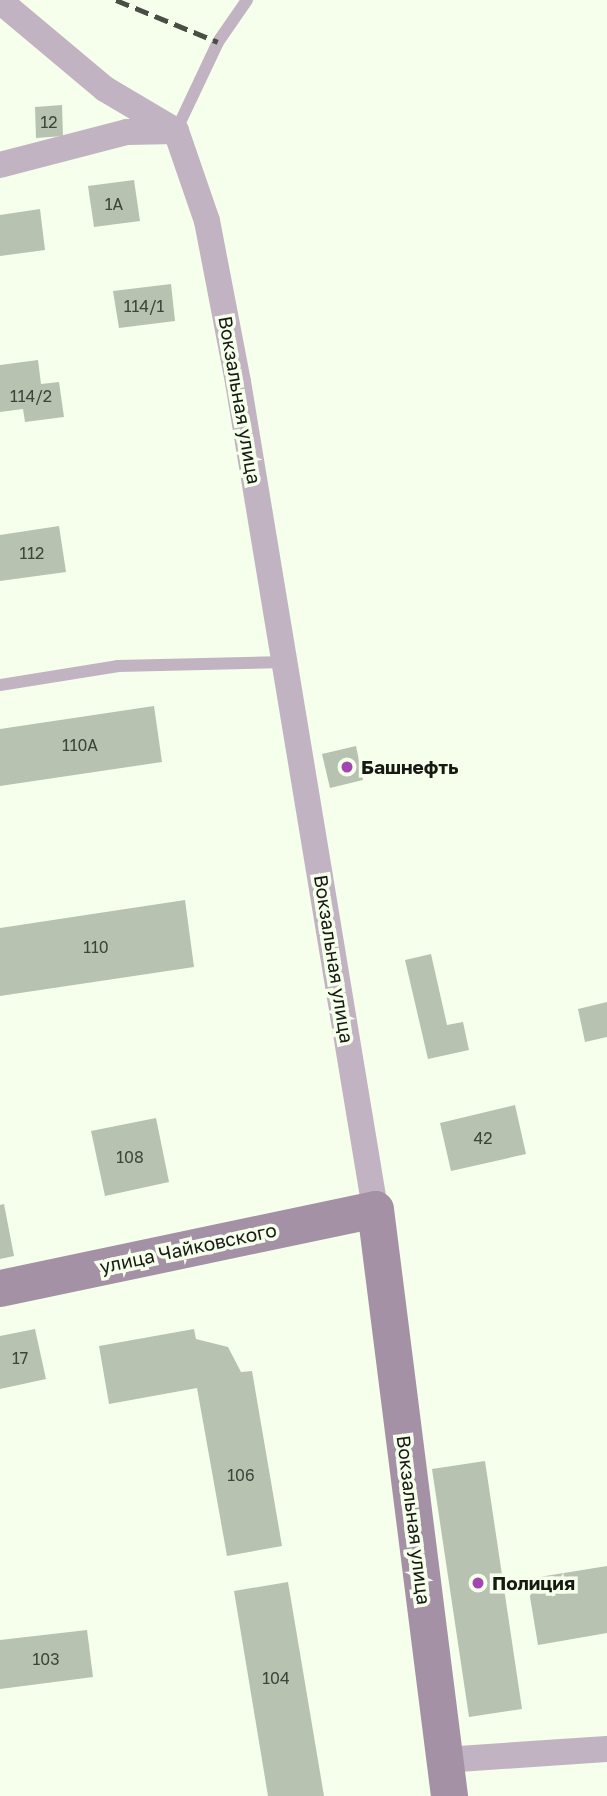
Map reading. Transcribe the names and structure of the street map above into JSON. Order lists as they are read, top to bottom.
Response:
{
  "streets": {
    "street": ["Вокзальная улица", "улица Чайковского"]
  },
  "crossings": [
    ["Вокзальная улица", "улица Чайковского"]
  ],
  "places": ["Башнефть", "Полиция"],
  "house_numbers": [
    "12",
    "1А",
    "114/1",
    "114/2",
    "112",
    "110А",
    "110",
    "42",
    "108",
    "17",
    "106",
    "103",
    "104"
  ]
}
